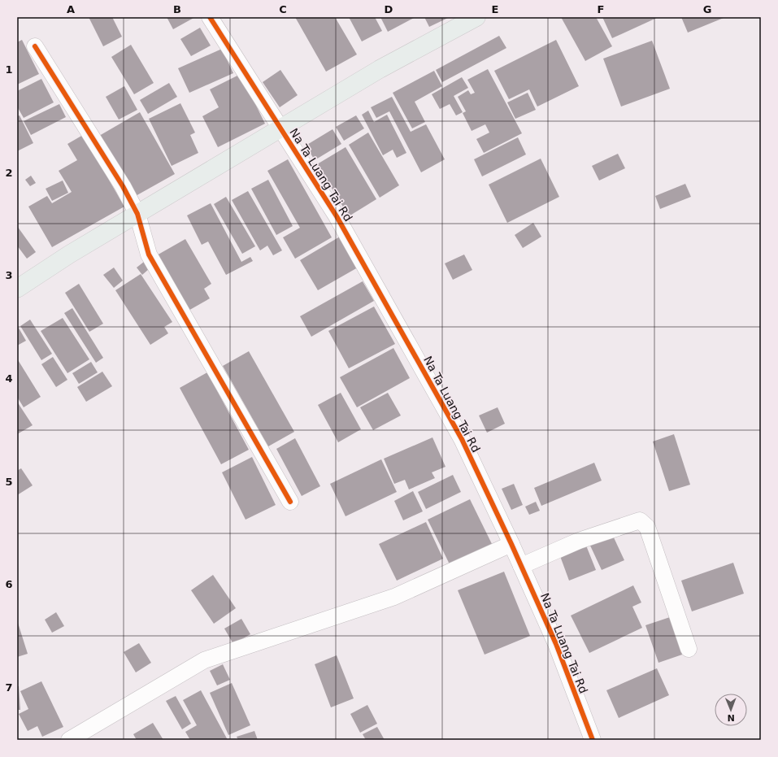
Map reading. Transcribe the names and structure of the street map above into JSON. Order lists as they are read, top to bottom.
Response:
{
  "streets": {
    "street": ["Na Ta Luang Tai Rd"]
  },
  "north": "bottom",
  "grid": {
    "columns": [
      "A",
      "B",
      "C",
      "D",
      "E",
      "F",
      "G"
    ],
    "rows": [
      "1",
      "2",
      "3",
      "4",
      "5",
      "6",
      "7"
    ]
  }
}
